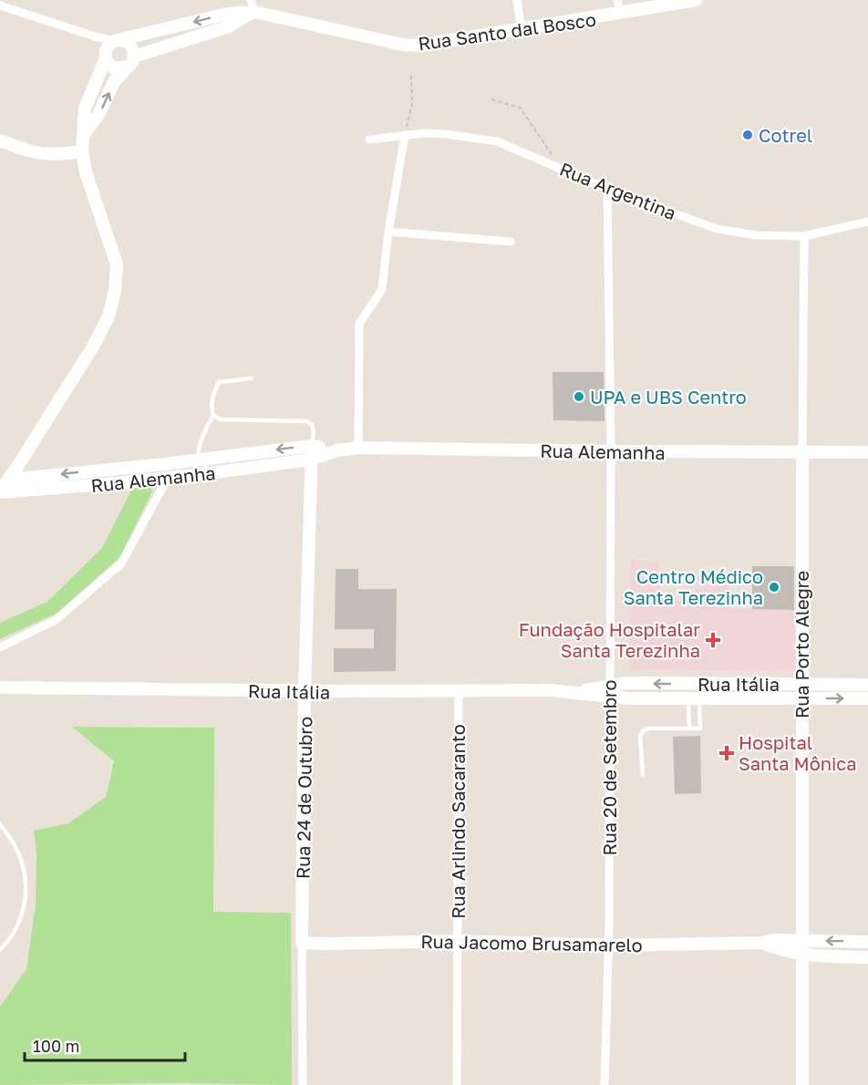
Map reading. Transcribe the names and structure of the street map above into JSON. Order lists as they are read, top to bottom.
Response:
{
  "streets": {
    "main road": [
      "Rua Santo dal Bosco",
      "Rua Alemanha",
      "Rua Porto Alegre",
      "Rua Itália",
      "Rua 24 de Outubro",
      "Rua Jacomo Brusamarelo"
    ],
    "street": ["Rua Argentina", "Rua 20 de Setembro", "Rua Arlindo Sacaranto"]
  },
  "crossings": [
    ["Rua Argentina", "Rua Porto Alegre"],
    ["Rua Argentina", "Rua 20 de Setembro"],
    ["Rua Alemanha", "Rua Porto Alegre"],
    ["Rua Alemanha", "Rua 20 de Setembro"],
    ["Rua Alemanha", "Rua 24 de Outubro"],
    ["Rua Porto Alegre", "Rua Itália"],
    ["Rua Porto Alegre", "Rua Jacomo Brusamarelo"],
    ["Rua Itália", "Rua 20 de Setembro"],
    ["Rua Itália", "Rua 24 de Outubro"],
    ["Rua Itália", "Rua Arlindo Sacaranto"],
    ["Rua 20 de Setembro", "Rua Jacomo Brusamarelo"],
    ["Rua 24 de Outubro", "Rua Jacomo Brusamarelo"],
    ["Rua Arlindo Sacaranto", "Rua Jacomo Brusamarelo"]
  ],
  "places": {
    "other": ["Cotrel", "UPA e UBS Centro", "Centro Médico Santa Terezinha"],
    "health": ["Fundação Hospitalar Santa Terezinha", "Hospital Santa Mônica"]
  },
  "scale_bar": "100 m"
}
